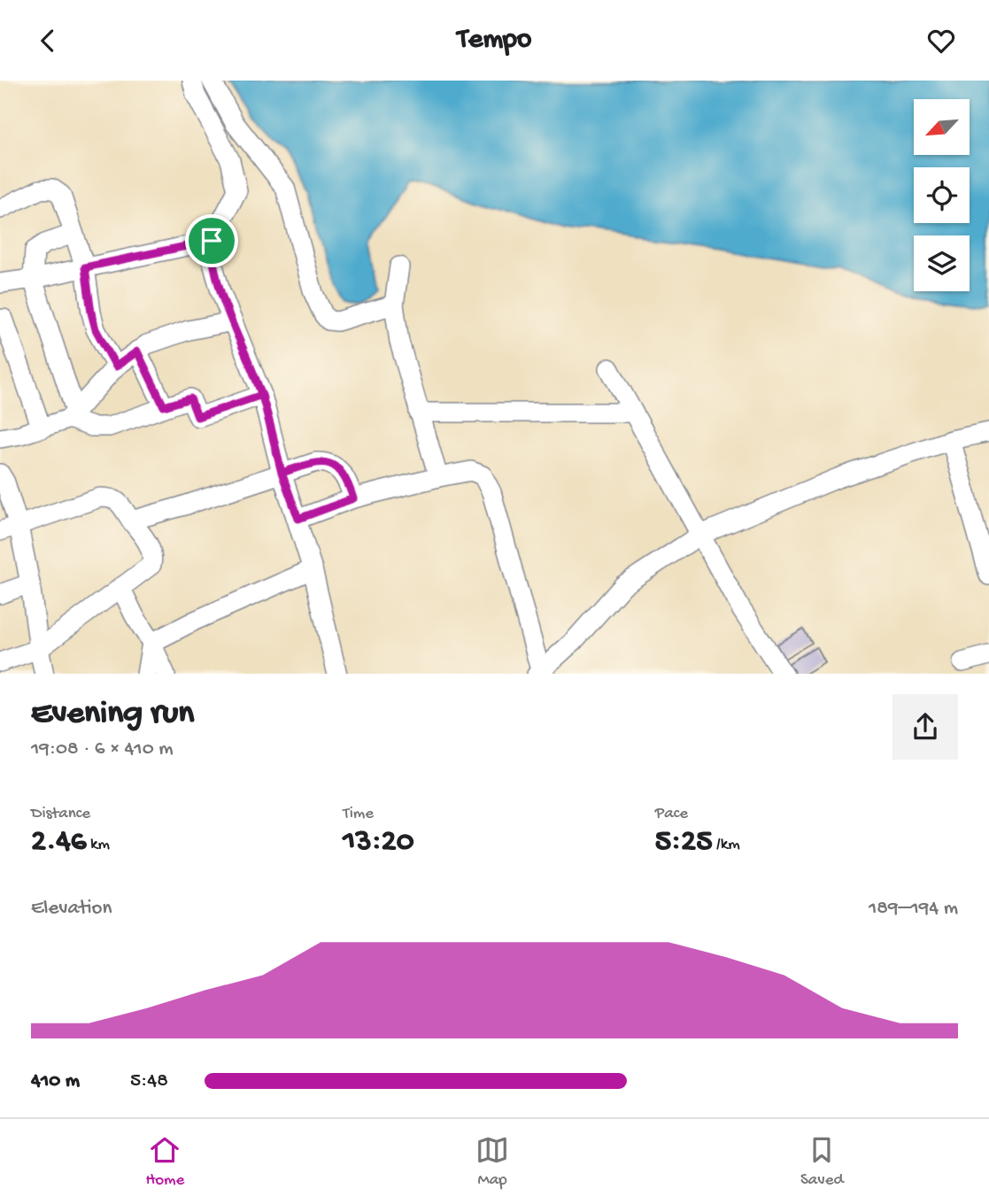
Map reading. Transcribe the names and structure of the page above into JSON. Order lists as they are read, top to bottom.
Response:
{
  "north": "bottom left",
  "page": {
    "header": "Tempo",
    "heading": ["Evening run", "19:08 · 6 × 410 m"],
    "stats": [
      ["Distance", "2.46 km"],
      ["Time", "13:20"],
      ["Pace", "5:25 /km"]
    ],
    "chart": ["Elevation", "189–194 m"],
    "list": [
      {
        "name": "410 m",
        "note": "5:48"
      }
    ],
    "tabs": ["Home", "Map", "Saved"]
  }
}
